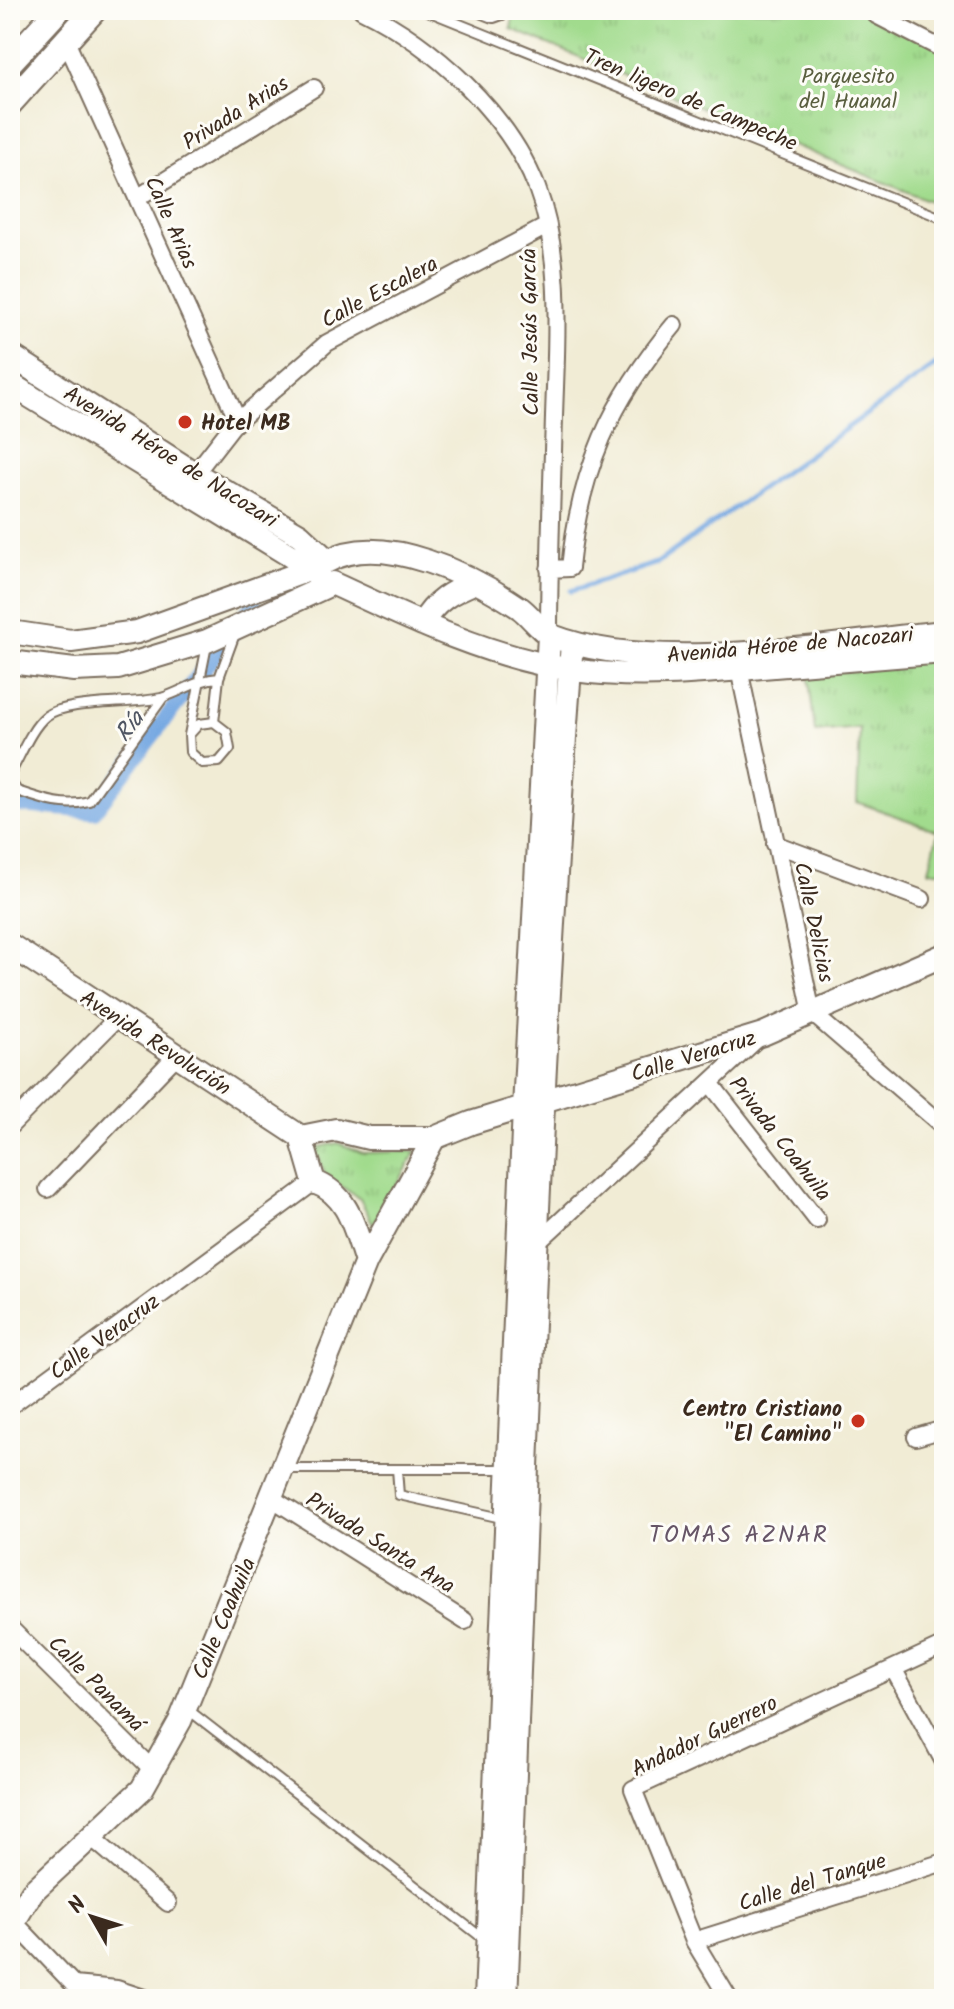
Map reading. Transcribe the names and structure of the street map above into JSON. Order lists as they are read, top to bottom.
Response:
{
  "streets": {
    "main road": [
      "Avenida Héroe de Nacozari",
      "Avenida Revolución",
      "Calle Veracruz",
      "Calle Coahuila"
    ],
    "street": [
      "Privada Arias",
      "Calle Arias",
      "Calle Escalera",
      "Calle Jesús García",
      "Calle Delicias",
      "Privada Coahuila",
      "Privada Santa Ana",
      "Calle Panamá",
      "Andador Guerrero",
      "Calle del Tanque"
    ],
    "lane": ["Tren ligero de Campeche"]
  },
  "crossings": [
    ["Privada Arias", "Calle Arias"],
    ["Calle Arias", "Calle Escalera"],
    ["Calle Escalera", "Calle Jesús García"],
    ["Calle Escalera", "Avenida Héroe de Nacozari"],
    ["Calle Jesús García", "Avenida Héroe de Nacozari"],
    ["Avenida Héroe de Nacozari", "Calle Delicias"],
    ["Calle Delicias", "Calle Veracruz"],
    ["Calle Veracruz", "Calle Coahuila"],
    ["Privada Santa Ana", "Calle Coahuila"],
    ["Calle Coahuila", "Calle Panamá"],
    ["Andador Guerrero", "Calle del Tanque"]
  ],
  "districts": ["TOMAS AZNAR"],
  "water": ["Ría"],
  "parks": ["Parquesito del Huanal"],
  "places": ["Hotel MB", "Centro Cristiano \"El Camino\""],
  "north": "top left"
}
